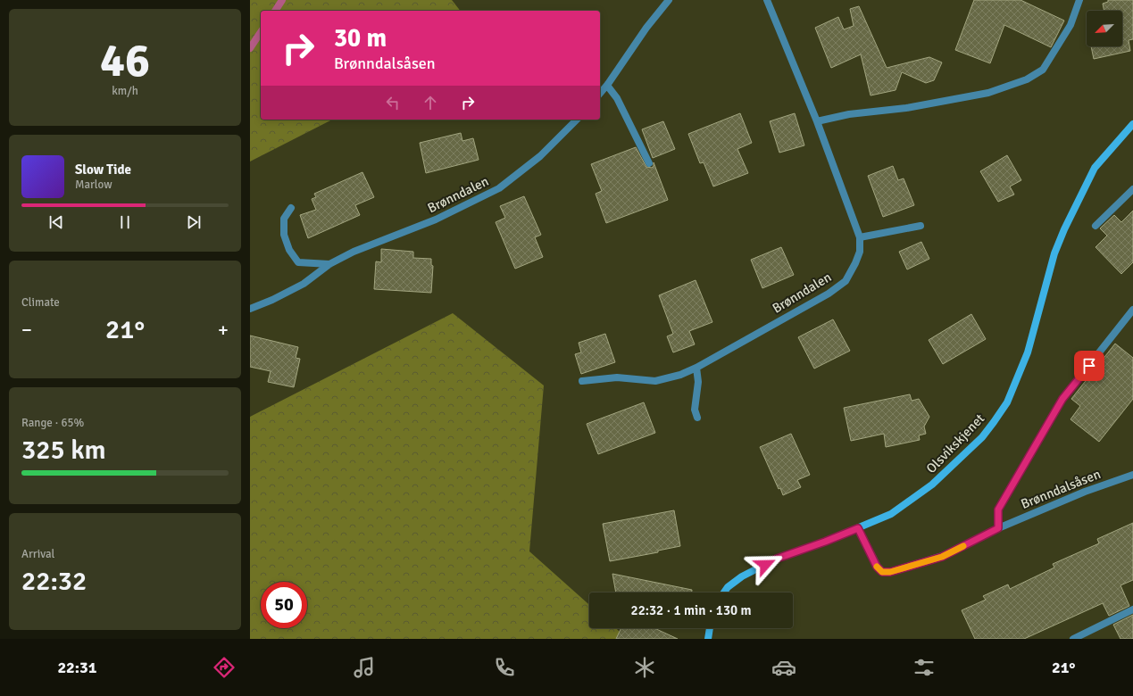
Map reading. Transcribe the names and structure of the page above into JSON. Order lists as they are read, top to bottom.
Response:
{
  "streets": {
    "main road": ["Olsvikskjenet"],
    "street": ["Brønndalen", "Brønndalsåsen"]
  },
  "crossings": [
    ["Olsvikskjenet", "Brønndalsåsen"]
  ],
  "north": "bottom left",
  "page": {
    "tile": [
      ["46", "km/h"],
      "Climate",
      ["Range · 65%", "325 km"],
      ["Arrival", "22:32"]
    ],
    "turn": ["30 m", "Brønndalsåsen"],
    "song": ["Slow Tide", "Marlow"],
    "heat": ["−", "21°", "+"],
    "limit": "50",
    "trip": "22:32 · 1 min · 130 m",
    "tabs": ["22:31", "21°"]
  }
}
